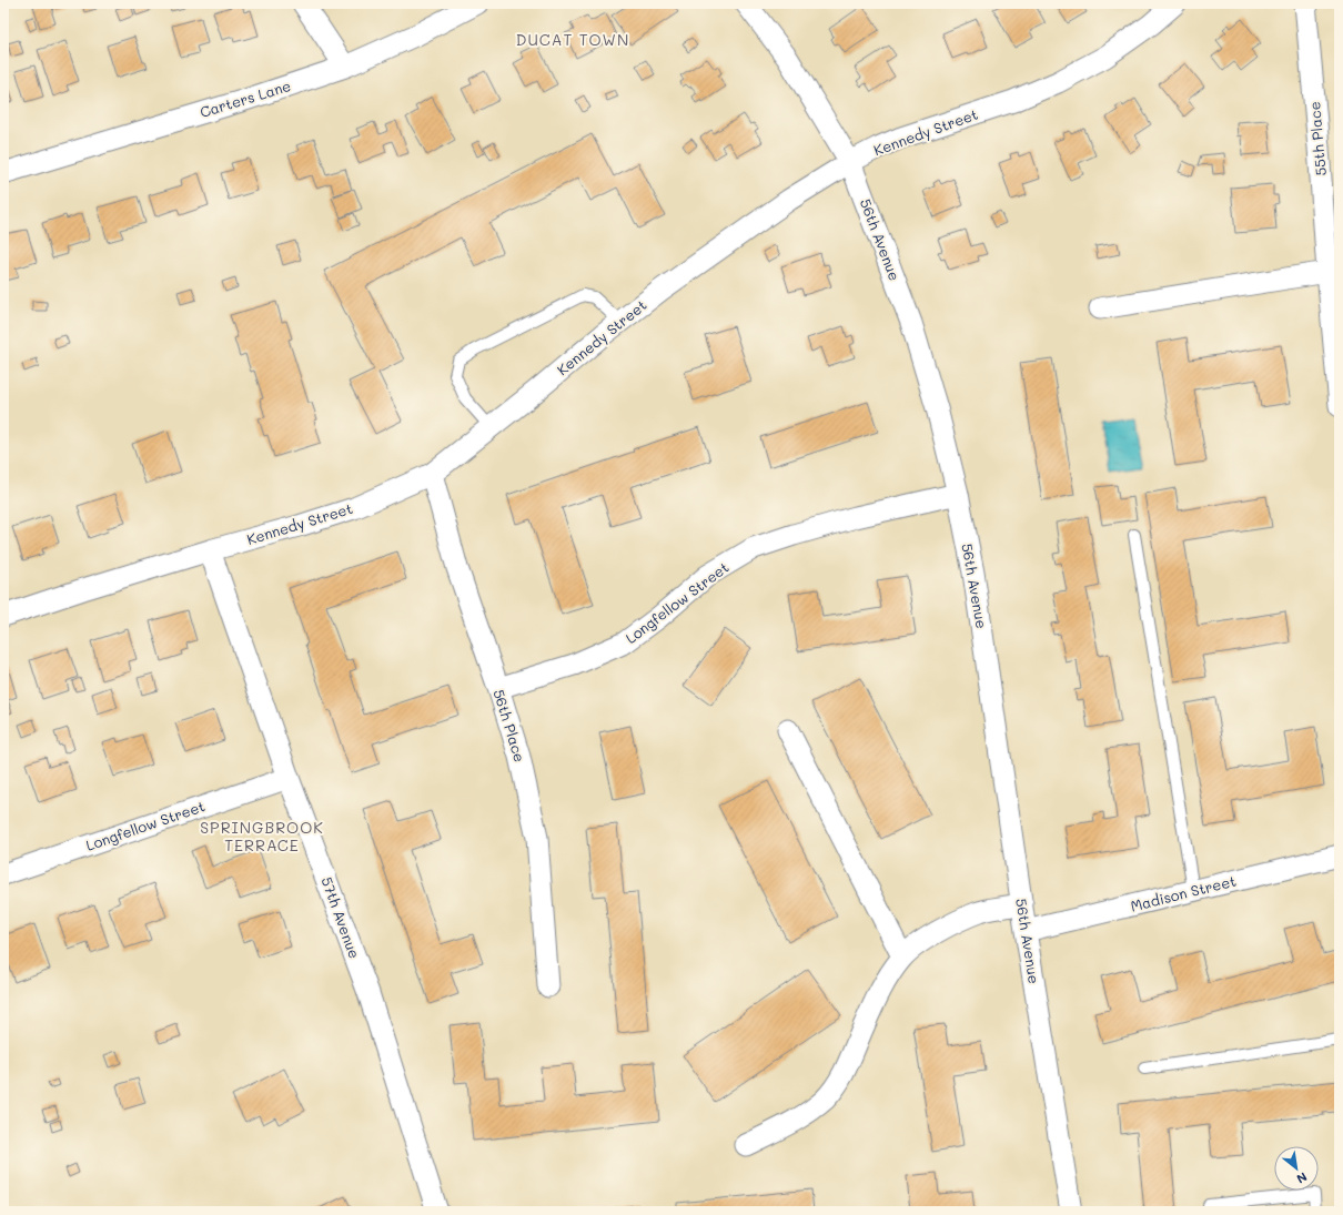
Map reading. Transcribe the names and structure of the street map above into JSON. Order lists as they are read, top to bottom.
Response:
{
  "streets": {
    "street": [
      "Carters Lane",
      "Kennedy Street",
      "55th Place",
      "56th Avenue",
      "Longfellow Street",
      "56th Place",
      "Madison Street",
      "57th Avenue"
    ]
  },
  "crossings": [
    ["Kennedy Street", "56th Avenue"],
    ["Kennedy Street", "56th Place"],
    ["Kennedy Street", "57th Avenue"],
    ["56th Avenue", "Longfellow Street"],
    ["56th Avenue", "Madison Street"],
    ["Longfellow Street", "56th Place"],
    ["Longfellow Street", "57th Avenue"]
  ],
  "districts": ["DUCAT TOWN", "SPRINGBROOK TERRACE"],
  "north": "bottom right"
}
